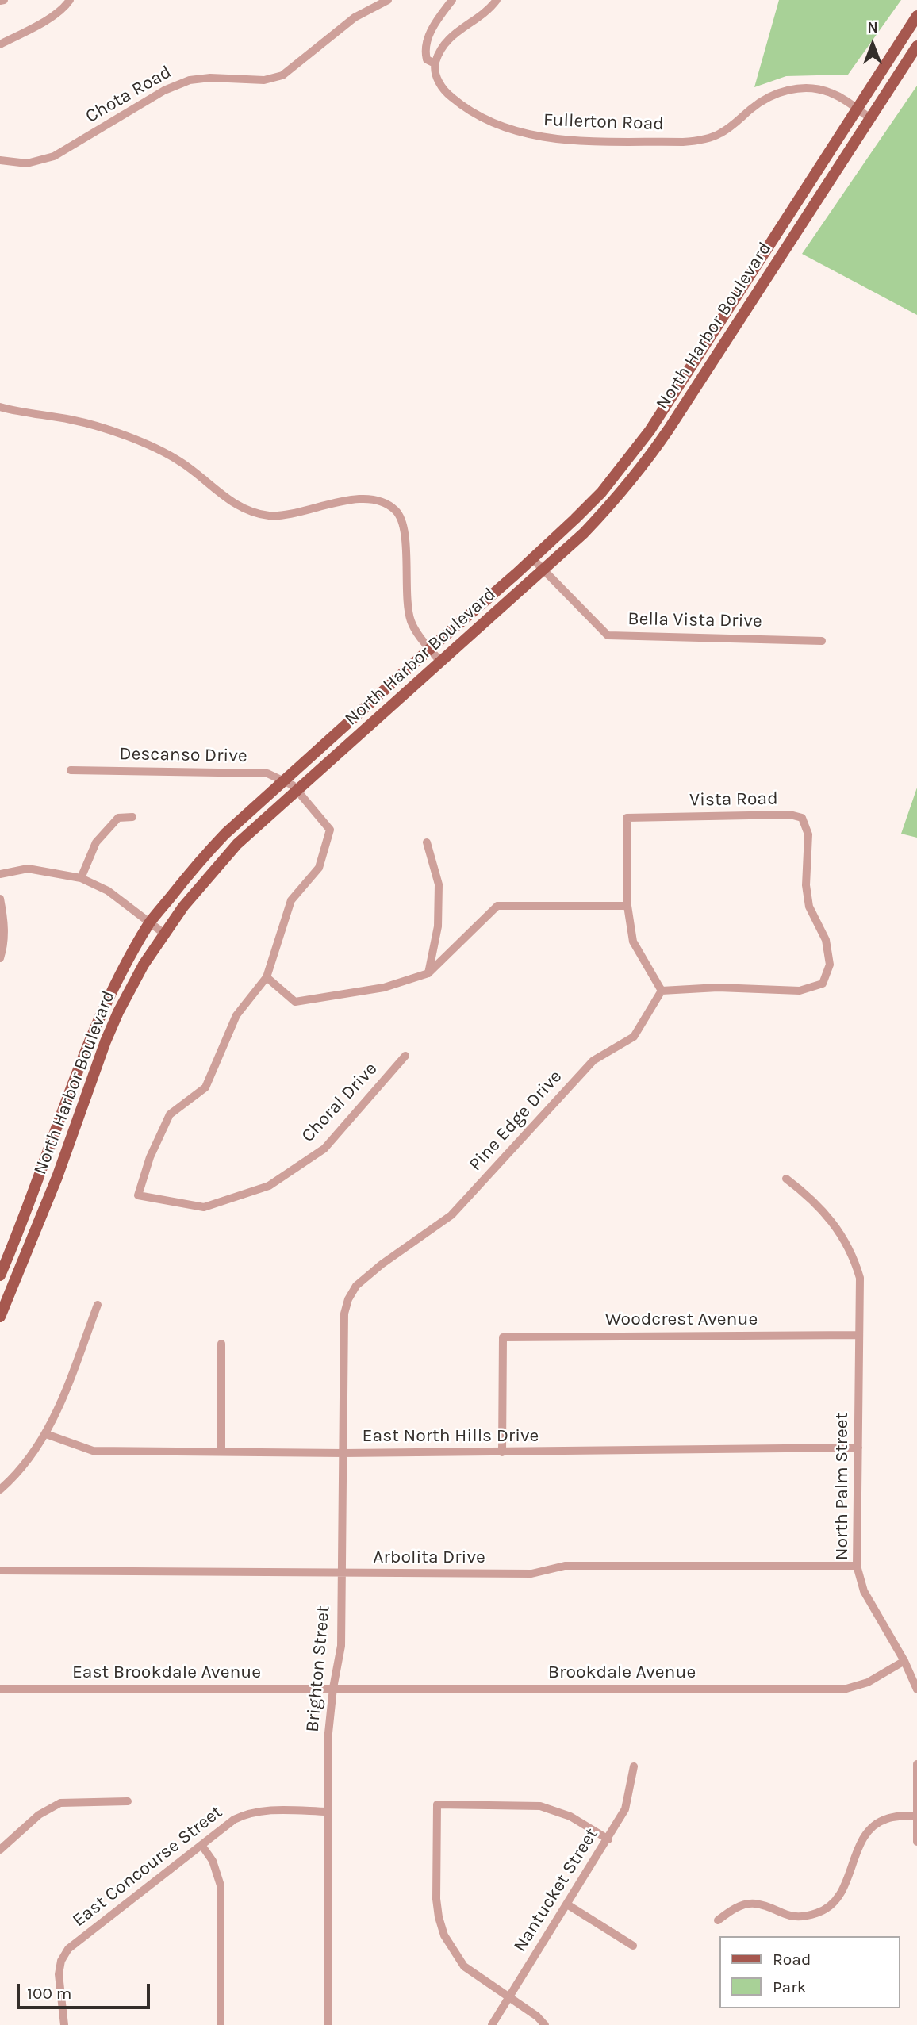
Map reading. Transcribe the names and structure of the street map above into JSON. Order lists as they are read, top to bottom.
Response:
{
  "streets": {
    "main road": ["North Harbor Boulevard"],
    "street": [
      "Chota Road",
      "Fullerton Road",
      "Bella Vista Drive",
      "Descanso Drive",
      "Vista Road",
      "Choral Drive",
      "Pine Edge Drive",
      "Woodcrest Avenue",
      "East North Hills Drive",
      "North Palm Street",
      "Arbolita Drive",
      "Brighton Street",
      "East Brookdale Avenue",
      "Brookdale Avenue",
      "East Concourse Street",
      "Nantucket Street"
    ]
  },
  "crossings": [
    ["Fullerton Road", "North Harbor Boulevard"],
    ["North Harbor Boulevard", "Bella Vista Drive"],
    ["North Harbor Boulevard", "Descanso Drive"],
    ["Vista Road", "Pine Edge Drive"],
    ["Pine Edge Drive", "Brighton Street"],
    ["Woodcrest Avenue", "East North Hills Drive"],
    ["Woodcrest Avenue", "North Palm Street"],
    ["East North Hills Drive", "North Palm Street"],
    ["East North Hills Drive", "Brighton Street"],
    ["North Palm Street", "Arbolita Drive"],
    ["North Palm Street", "Brookdale Avenue"],
    ["Arbolita Drive", "Brighton Street"],
    ["Brighton Street", "East Brookdale Avenue"],
    ["Brighton Street", "Brookdale Avenue"],
    ["Brighton Street", "East Concourse Street"],
    ["East Brookdale Avenue", "Brookdale Avenue"]
  ],
  "legend": ["Road", "Park"],
  "scale_bar": "100 m",
  "north": "top"
}
